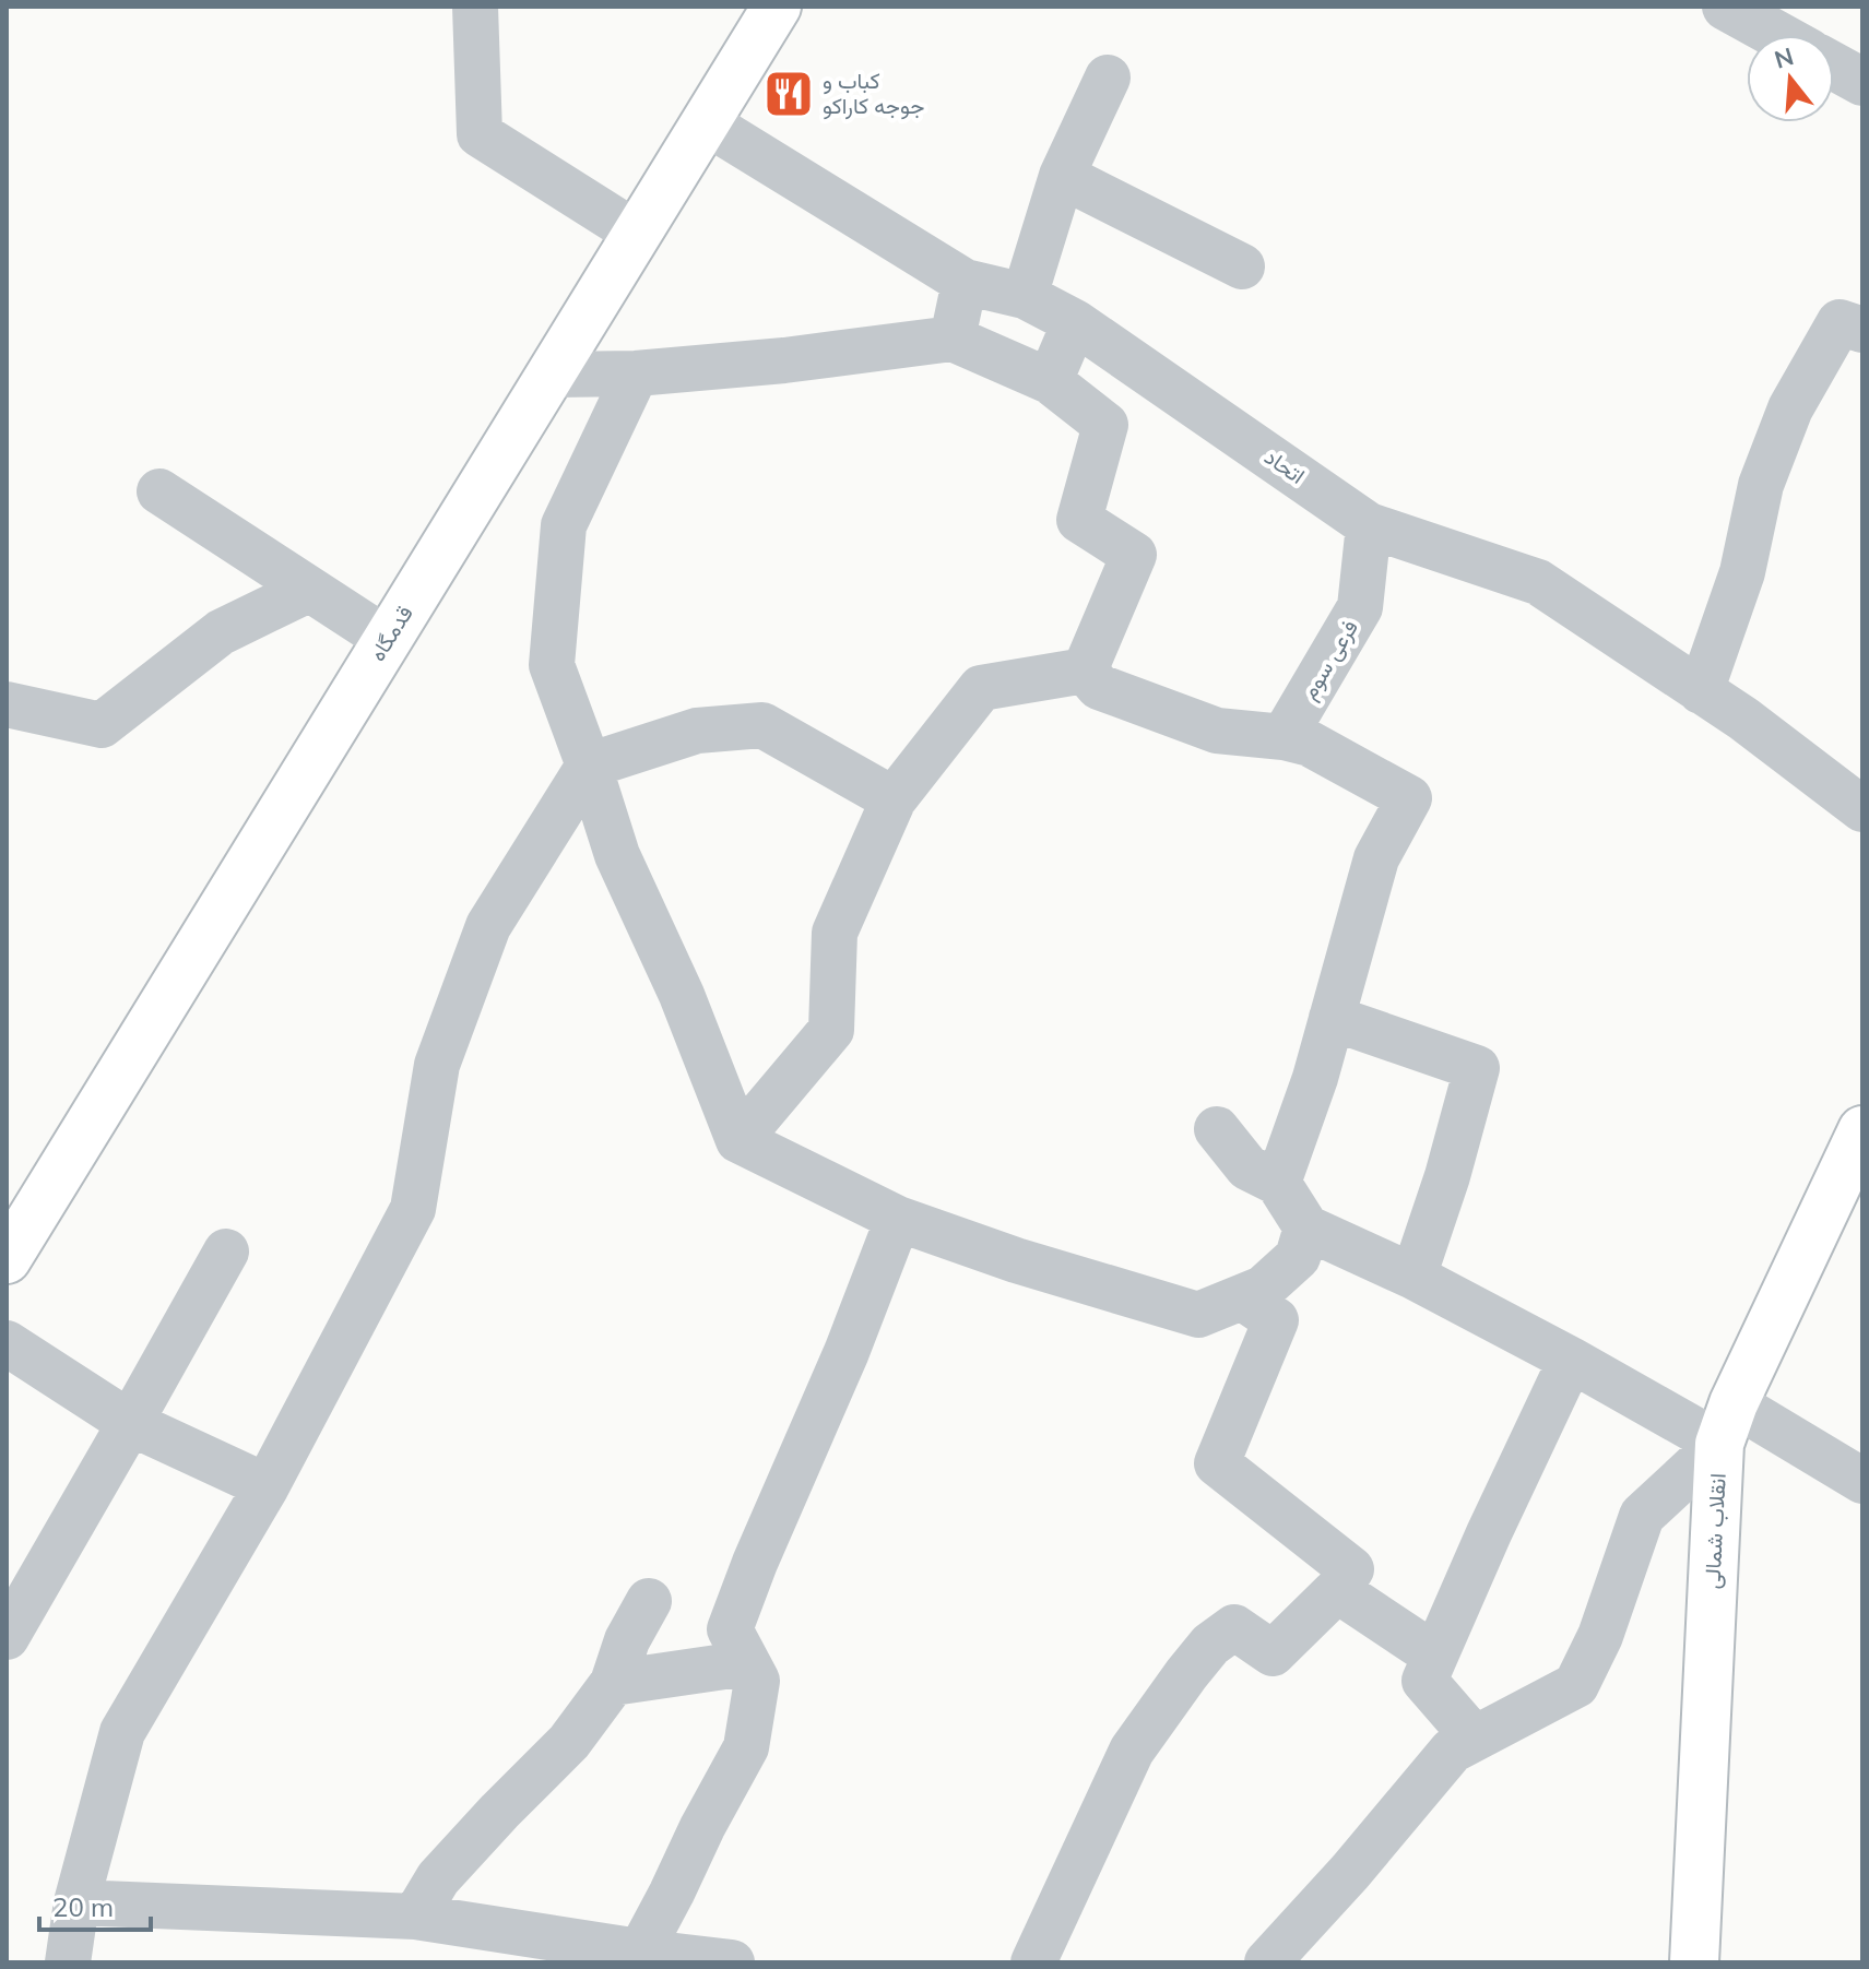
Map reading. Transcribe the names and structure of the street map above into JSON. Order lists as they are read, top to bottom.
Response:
{
  "streets": {
    "main road": ["قدمگاه", "انقلاب شمالی"],
    "street": ["اتحاد", "فرعی سوم"]
  },
  "crossings": [
    ["اتحاد", "قدمگاه"],
    ["اتحاد", "فرعی سوم"]
  ],
  "places": {
    "restaurant": ["کباب و جوجه کاراکو"]
  },
  "scale_bar": "20 m",
  "north": "top"
}
